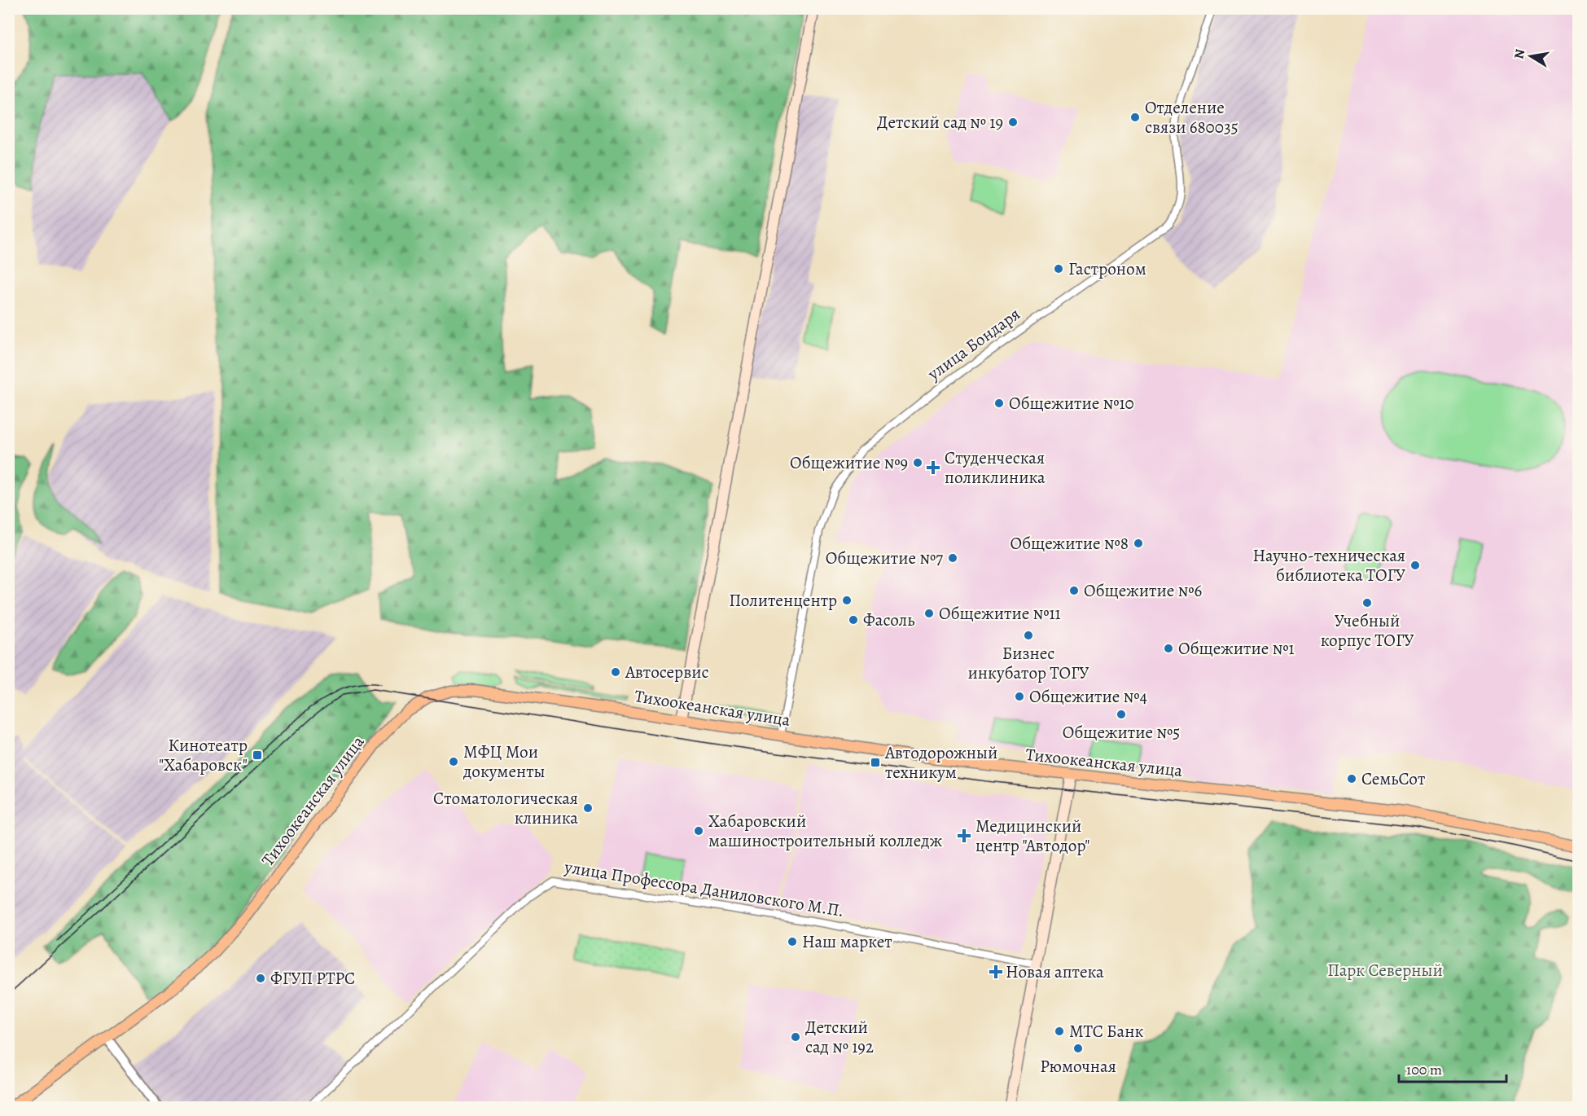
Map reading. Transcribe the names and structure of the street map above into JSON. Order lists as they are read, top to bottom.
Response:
{
  "streets": {
    "main road": ["Тихоокеанская улица"],
    "street": ["улица Бондаря", "улица Профессора Даниловского М.П."]
  },
  "crossings": [
    ["улица Бондаря", "Тихоокеанская улица"]
  ],
  "parks": ["Парк Северный"],
  "places": {
    "other": [
      "Отделение связи 680035",
      "Детский сад № 19",
      "Гастроном",
      "Общежитие №10",
      "Общежитие №9",
      "Общежитие №8",
      "Общежитие №7",
      "Научно-техническая библиотека ТОГУ",
      "Общежитие №6",
      "Политенцентр",
      "Учебный корпус ТОГУ",
      "Общежитие №11",
      "Фасоль",
      "Бизнес инкубатор ТОГУ",
      "Общежитие №1",
      "Автосервис",
      "Общежитие №4",
      "Общежитие №5",
      "МФЦ Мои документы",
      "СемьСот",
      "Стоматологическая клиника",
      "Хабаровский машиностроительный колледж",
      "Наш маркет",
      "ФГУП РТРС",
      "МТС Банк",
      "Детский сад № 192",
      "Рюмочная"
    ],
    "health": ["Студенческая поликлиника", "Медицинский центр \"Автодор\"", "Новая аптека"],
    "transit": ["Кинотеатр \"Хабаровск\"", "Автодорожный техникум"]
  },
  "scale_bar": "100 m",
  "north": "left"
}
